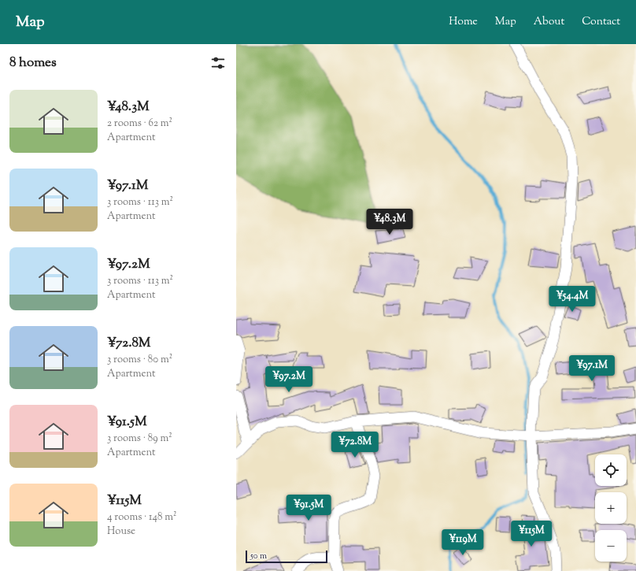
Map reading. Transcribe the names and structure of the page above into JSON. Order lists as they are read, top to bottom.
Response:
{
  "scale_bar": "50 m",
  "page": {
    "header": "Map",
    "nav": [
      "Home",
      "Map",
      "About",
      "Contact"
    ],
    "heading": "8 homes",
    "list": [
      {
        "name": "¥48.3M",
        "note": "2 rooms · 62 m² · Apartment"
      },
      {
        "name": "¥97.1M",
        "note": "3 rooms · 113 m² · Apartment"
      },
      {
        "name": "¥97.2M",
        "note": "3 rooms · 113 m² · Apartment"
      },
      {
        "name": "¥72.8M",
        "note": "3 rooms · 80 m² · Apartment"
      },
      {
        "name": "¥91.5M",
        "note": "3 rooms · 89 m² · Apartment"
      },
      {
        "name": "¥115M",
        "note": "4 rooms · 148 m² · House"
      }
    ],
    "price": [
      "¥48.3M",
      "¥54.4M",
      "¥97.1M",
      "¥97.2M",
      "¥72.8M",
      "¥91.5M",
      "¥115M",
      "¥119M"
    ],
    "map_buttons": ["+", "−"],
    "scale": "50 m"
  }
}
